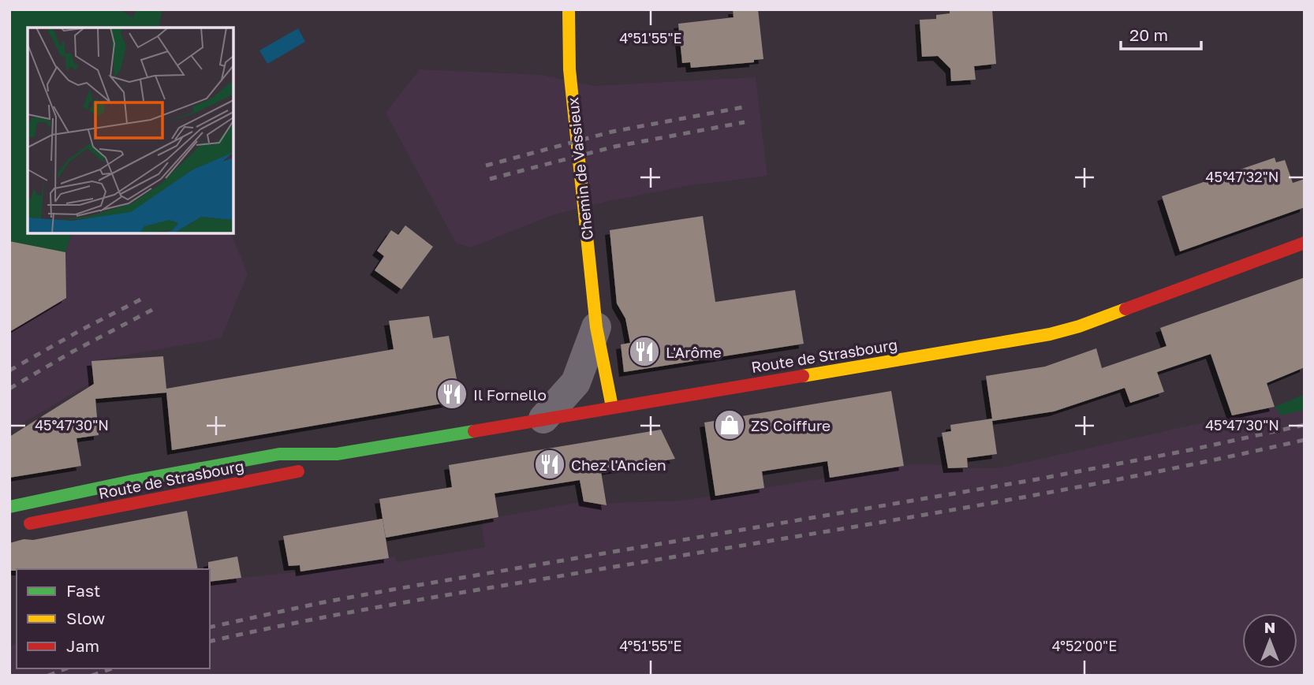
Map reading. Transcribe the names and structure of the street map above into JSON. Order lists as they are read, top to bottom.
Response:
{
  "streets": {
    "main road": ["Chemin de Vassieux", "Route de Strasbourg"]
  },
  "crossings": [
    ["Chemin de Vassieux", "Route de Strasbourg"]
  ],
  "places": {
    "restaurant": ["L'Arôme", "Il Fornello", "Chez l'Ancien"],
    "shop": ["ZS Coiffure"]
  },
  "legend": ["Fast", "Slow", "Jam"],
  "scale_bar": "20 m",
  "north": "top",
  "coordinates": [
    "4°51'55\"E",
    "45°47'32\"N",
    "45°47'30\"N",
    "4°52'00\"E"
  ]
}
